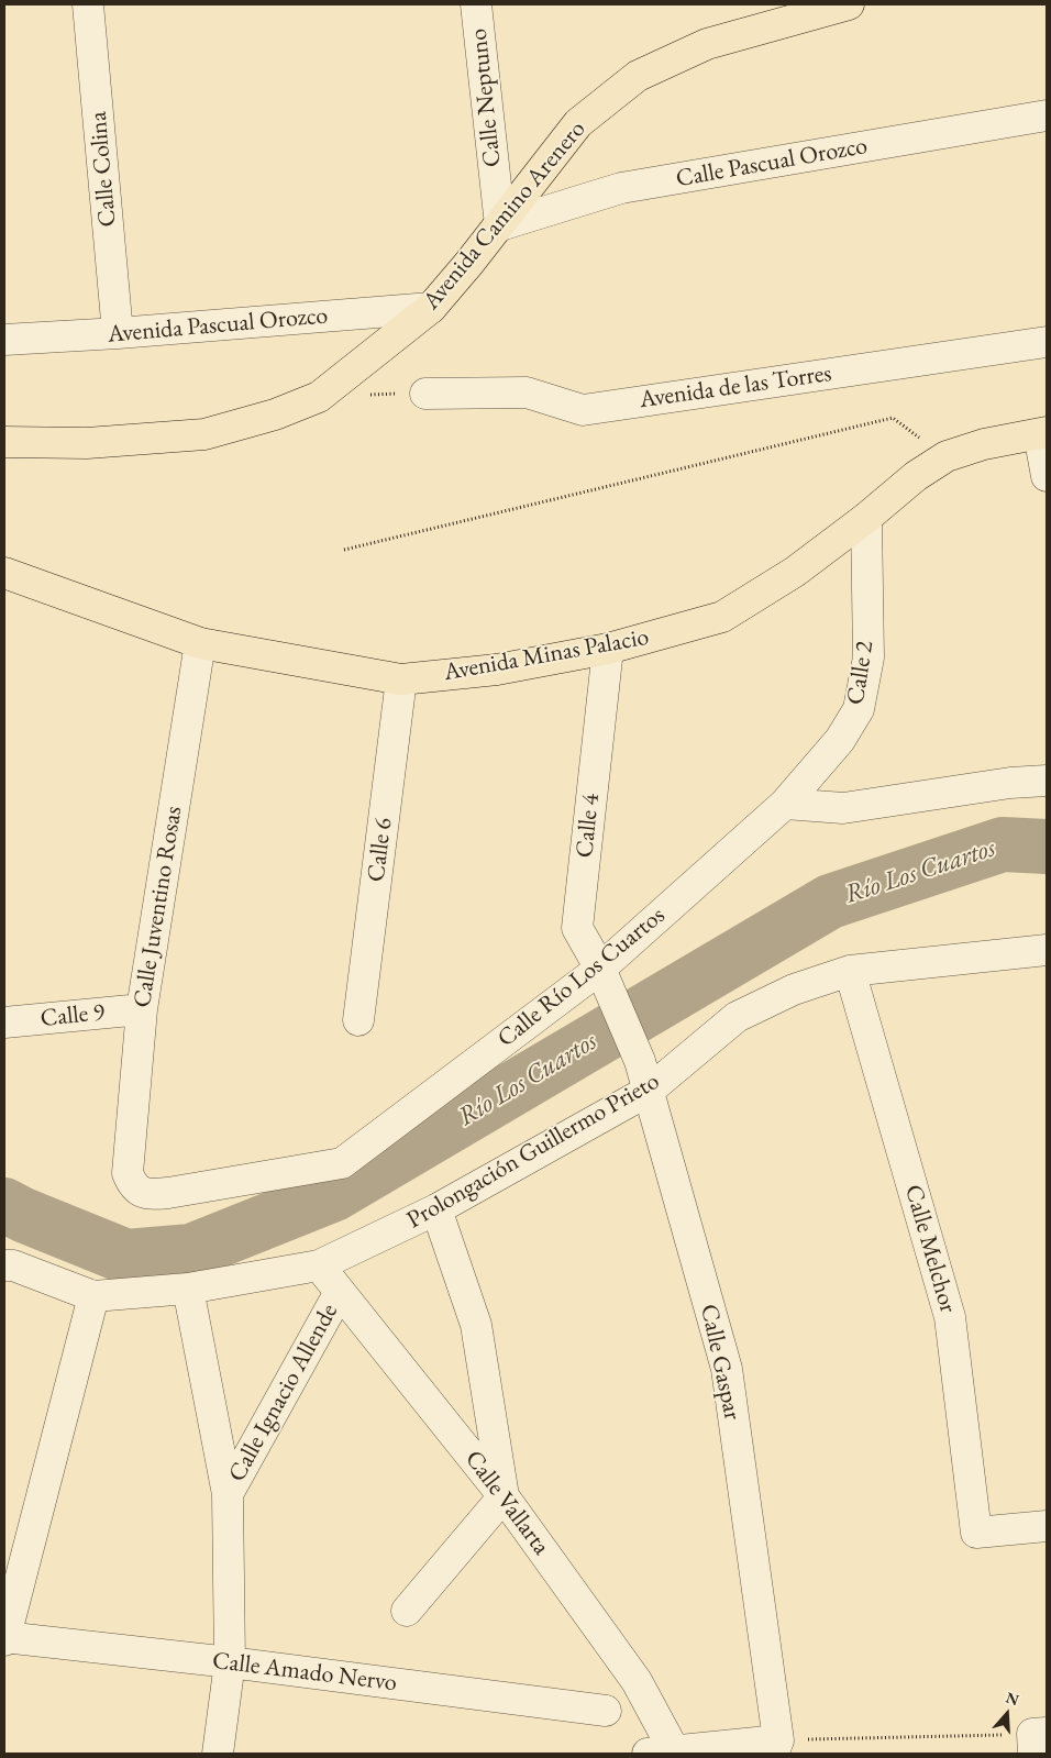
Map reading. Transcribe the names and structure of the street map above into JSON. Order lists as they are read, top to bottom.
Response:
{
  "streets": {
    "main road": ["Avenida Camino Arenero", "Avenida Minas Palacio"],
    "street": [
      "Calle Neptuno",
      "Calle Pascual Orozco",
      "Calle Colina",
      "Avenida Pascual Orozco",
      "Avenida de las Torres",
      "Calle 2",
      "Calle 4",
      "Calle 6",
      "Calle Juventino Rosas",
      "Calle Río Los Cuartos",
      "Calle 9",
      "Prolongación Guillermo Prieto",
      "Calle Melchor",
      "Calle Gaspar",
      "Calle Ignacio Allende",
      "Calle Vallarta",
      "Calle Amado Nervo"
    ]
  },
  "crossings": [
    ["Calle Neptuno", "Calle Pascual Orozco"],
    ["Calle Neptuno", "Avenida Camino Arenero"],
    ["Calle Pascual Orozco", "Avenida Camino Arenero"],
    ["Calle Colina", "Avenida Pascual Orozco"],
    ["Avenida Camino Arenero", "Avenida Pascual Orozco"],
    ["Avenida Minas Palacio", "Calle 2"],
    ["Avenida Minas Palacio", "Calle 4"],
    ["Avenida Minas Palacio", "Calle 6"],
    ["Avenida Minas Palacio", "Calle Juventino Rosas"],
    ["Calle 2", "Calle Río Los Cuartos"],
    ["Calle 4", "Calle Río Los Cuartos"],
    ["Calle 4", "Calle Gaspar"],
    ["Calle Juventino Rosas", "Calle Río Los Cuartos"],
    ["Calle Juventino Rosas", "Calle 9"],
    ["Calle Río Los Cuartos", "Calle Gaspar"],
    ["Prolongación Guillermo Prieto", "Calle Melchor"],
    ["Prolongación Guillermo Prieto", "Calle Gaspar"],
    ["Prolongación Guillermo Prieto", "Calle Ignacio Allende"],
    ["Prolongación Guillermo Prieto", "Calle Vallarta"],
    ["Calle Ignacio Allende", "Calle Vallarta"],
    ["Calle Ignacio Allende", "Calle Amado Nervo"]
  ],
  "water": ["Río Los Cuartos"],
  "north": "top"
}
